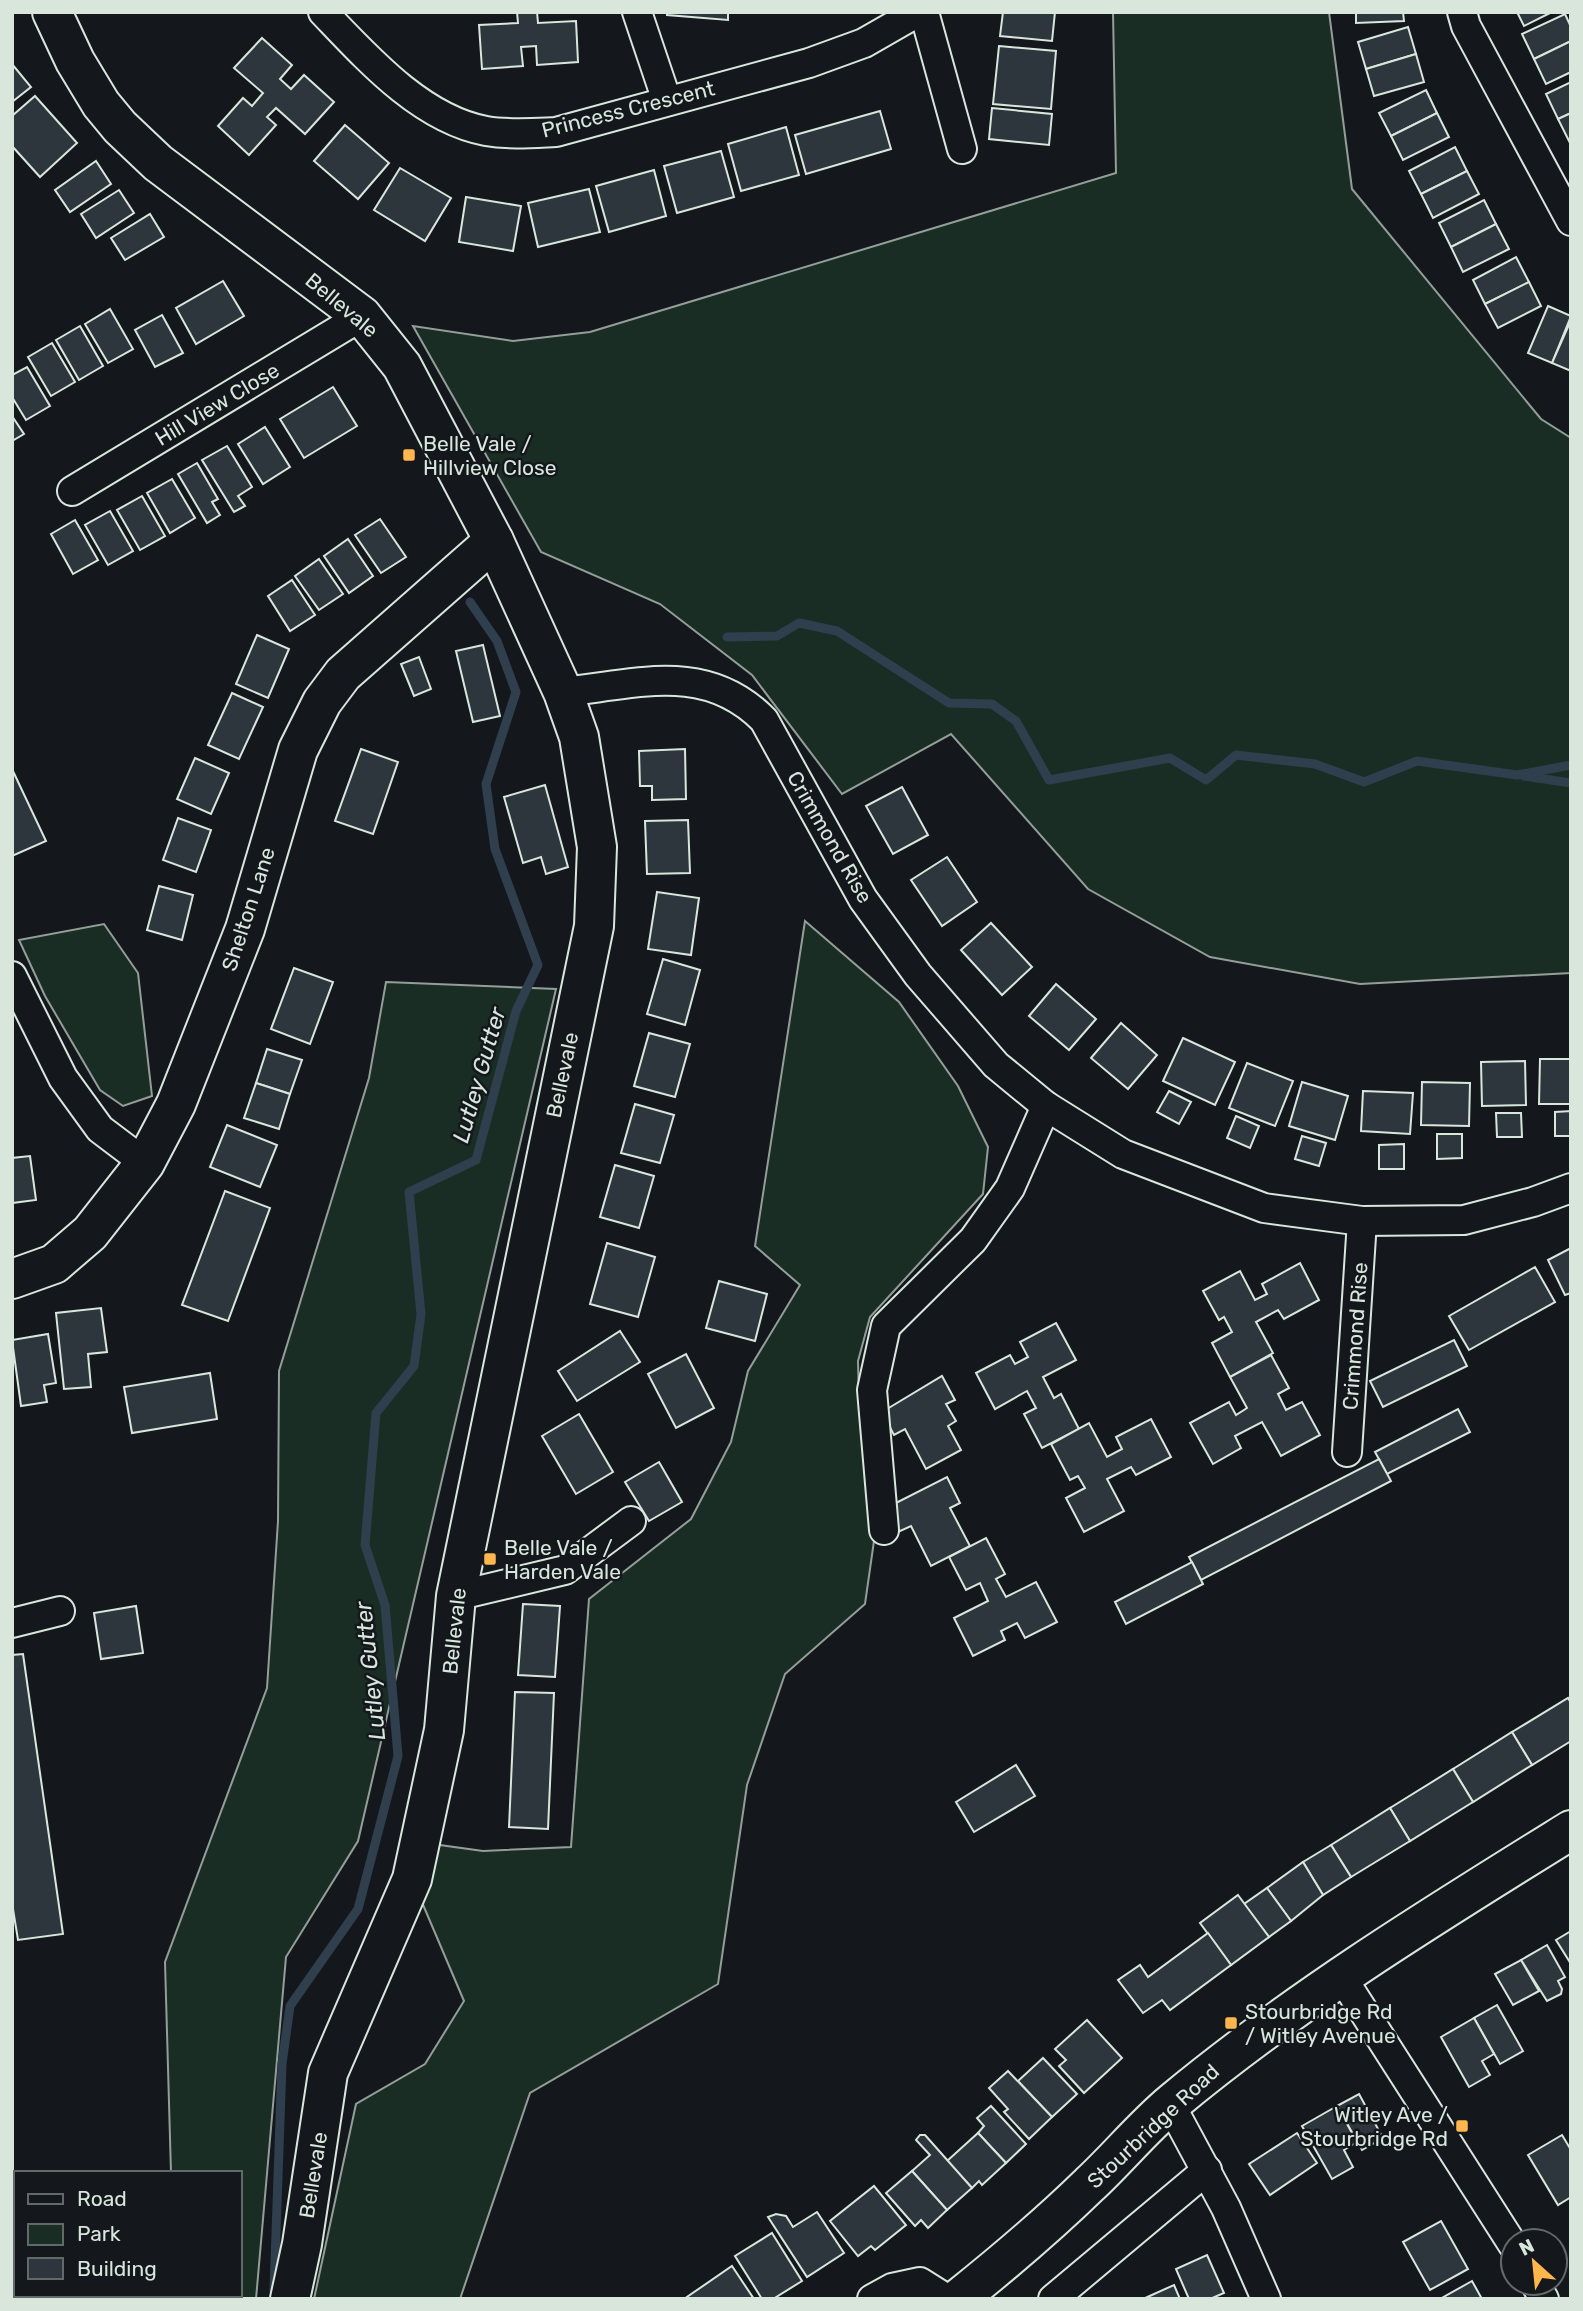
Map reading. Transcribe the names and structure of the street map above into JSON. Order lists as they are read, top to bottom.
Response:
{
  "streets": {
    "main road": ["Bellevale", "Shelton Lane", "Stourbridge Road"],
    "street": ["Princess Crescent", "Hill View Close", "Crimmond Rise"]
  },
  "crossings": [
    ["Bellevale", "Hill View Close"],
    ["Bellevale", "Crimmond Rise"],
    ["Bellevale", "Shelton Lane"]
  ],
  "water": ["Lutley Gutter"],
  "places": {
    "transit": [
      "Belle Vale / Hillview Close",
      "Belle Vale / Harden Vale",
      "Stourbridge Rd / Witley Avenue",
      "Witley Ave / Stourbridge Rd"
    ]
  },
  "legend": ["Road", "Park", "Building"],
  "north": "top left"
}
